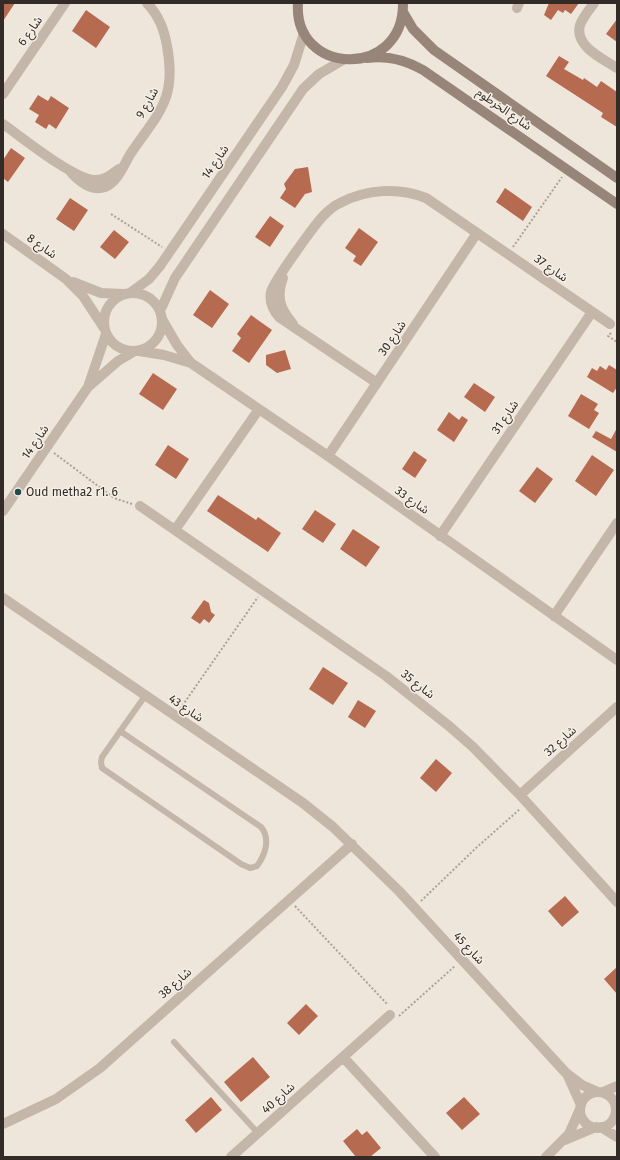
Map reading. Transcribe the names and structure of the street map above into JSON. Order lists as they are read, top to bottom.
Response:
{
  "streets": {
    "main road": ["شارع الخرطوم"],
    "street": [
      "شارع 6",
      "شارع 9",
      "شارع 14",
      "شارع 8",
      "شارع 37",
      "شارع 30",
      "شارع 31",
      "شارع 33",
      "شارع 35",
      "شارع 43",
      "شارع 32",
      "شارع 45",
      "شارع 38",
      "شارع 40"
    ]
  },
  "crossings": [
    ["شارع 14", "شارع 8"],
    ["شارع 14", "شارع 33"],
    ["شارع 8", "شارع 33"],
    ["شارع 37", "شارع 30"],
    ["شارع 37", "شارع 31"],
    ["شارع 30", "شارع 33"],
    ["شارع 31", "شارع 33"],
    ["شارع 35", "شارع 32"],
    ["شارع 43", "شارع 45"],
    ["شارع 43", "شارع 38"],
    ["شارع 45", "شارع 38"]
  ],
  "places": ["Oud metha2 r1. 6"]
}
